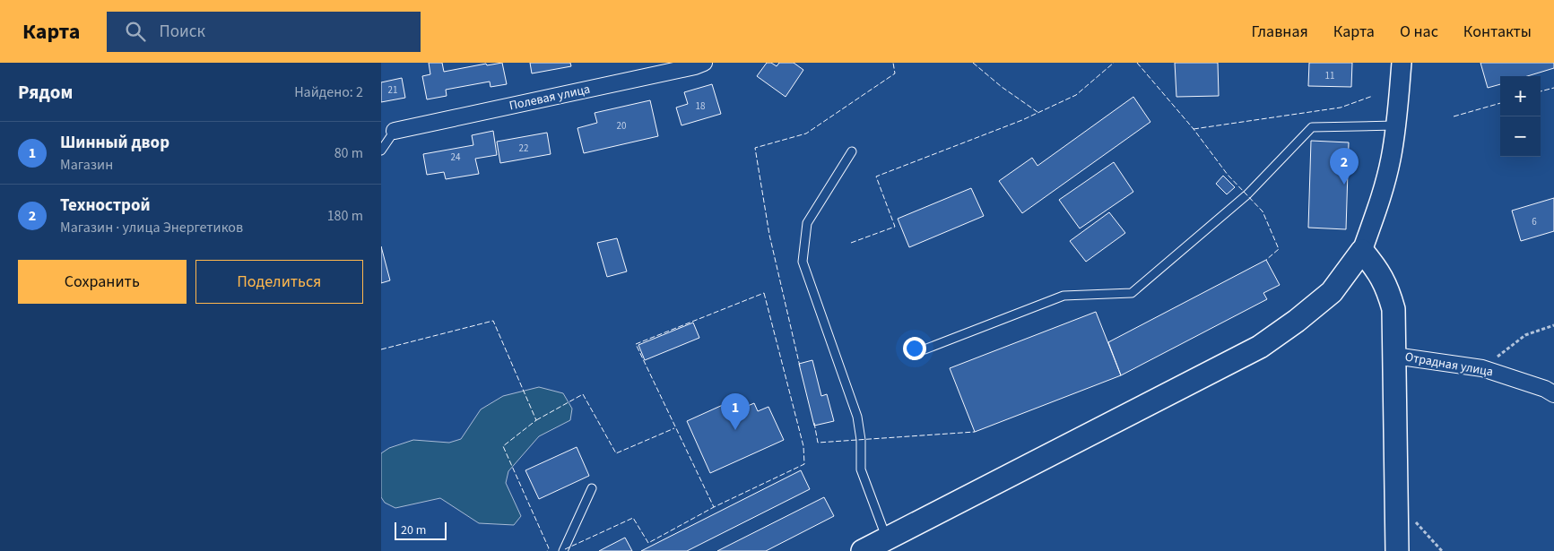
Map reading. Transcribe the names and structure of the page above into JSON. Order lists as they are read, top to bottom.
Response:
{
  "streets": {
    "street": ["Полевая улица", "Отрадная улица"]
  },
  "house_numbers": [
    "11",
    "21",
    "18",
    "20",
    "22",
    "24",
    "6"
  ],
  "scale_bar": "20 m",
  "page": {
    "header": "Карта",
    "search": "Поиск",
    "nav": [
      "Главная",
      "Карта",
      "О нас",
      "Контакты"
    ],
    "heading": ["Рядом", "Найдено: 2"],
    "map_buttons": ["+", "−"],
    "list": [
      {
        "mark": "1",
        "name": "Шинный двор",
        "note": "Магазин",
        "value": "80 m"
      },
      {
        "mark": "2",
        "name": "Технострой",
        "note": "Магазин · улица Энергетиков",
        "value": "180 m"
      }
    ],
    "pins": ["2", "1"],
    "buttons": ["Сохранить", "Поделиться"],
    "scale": "20 m"
  }
}
